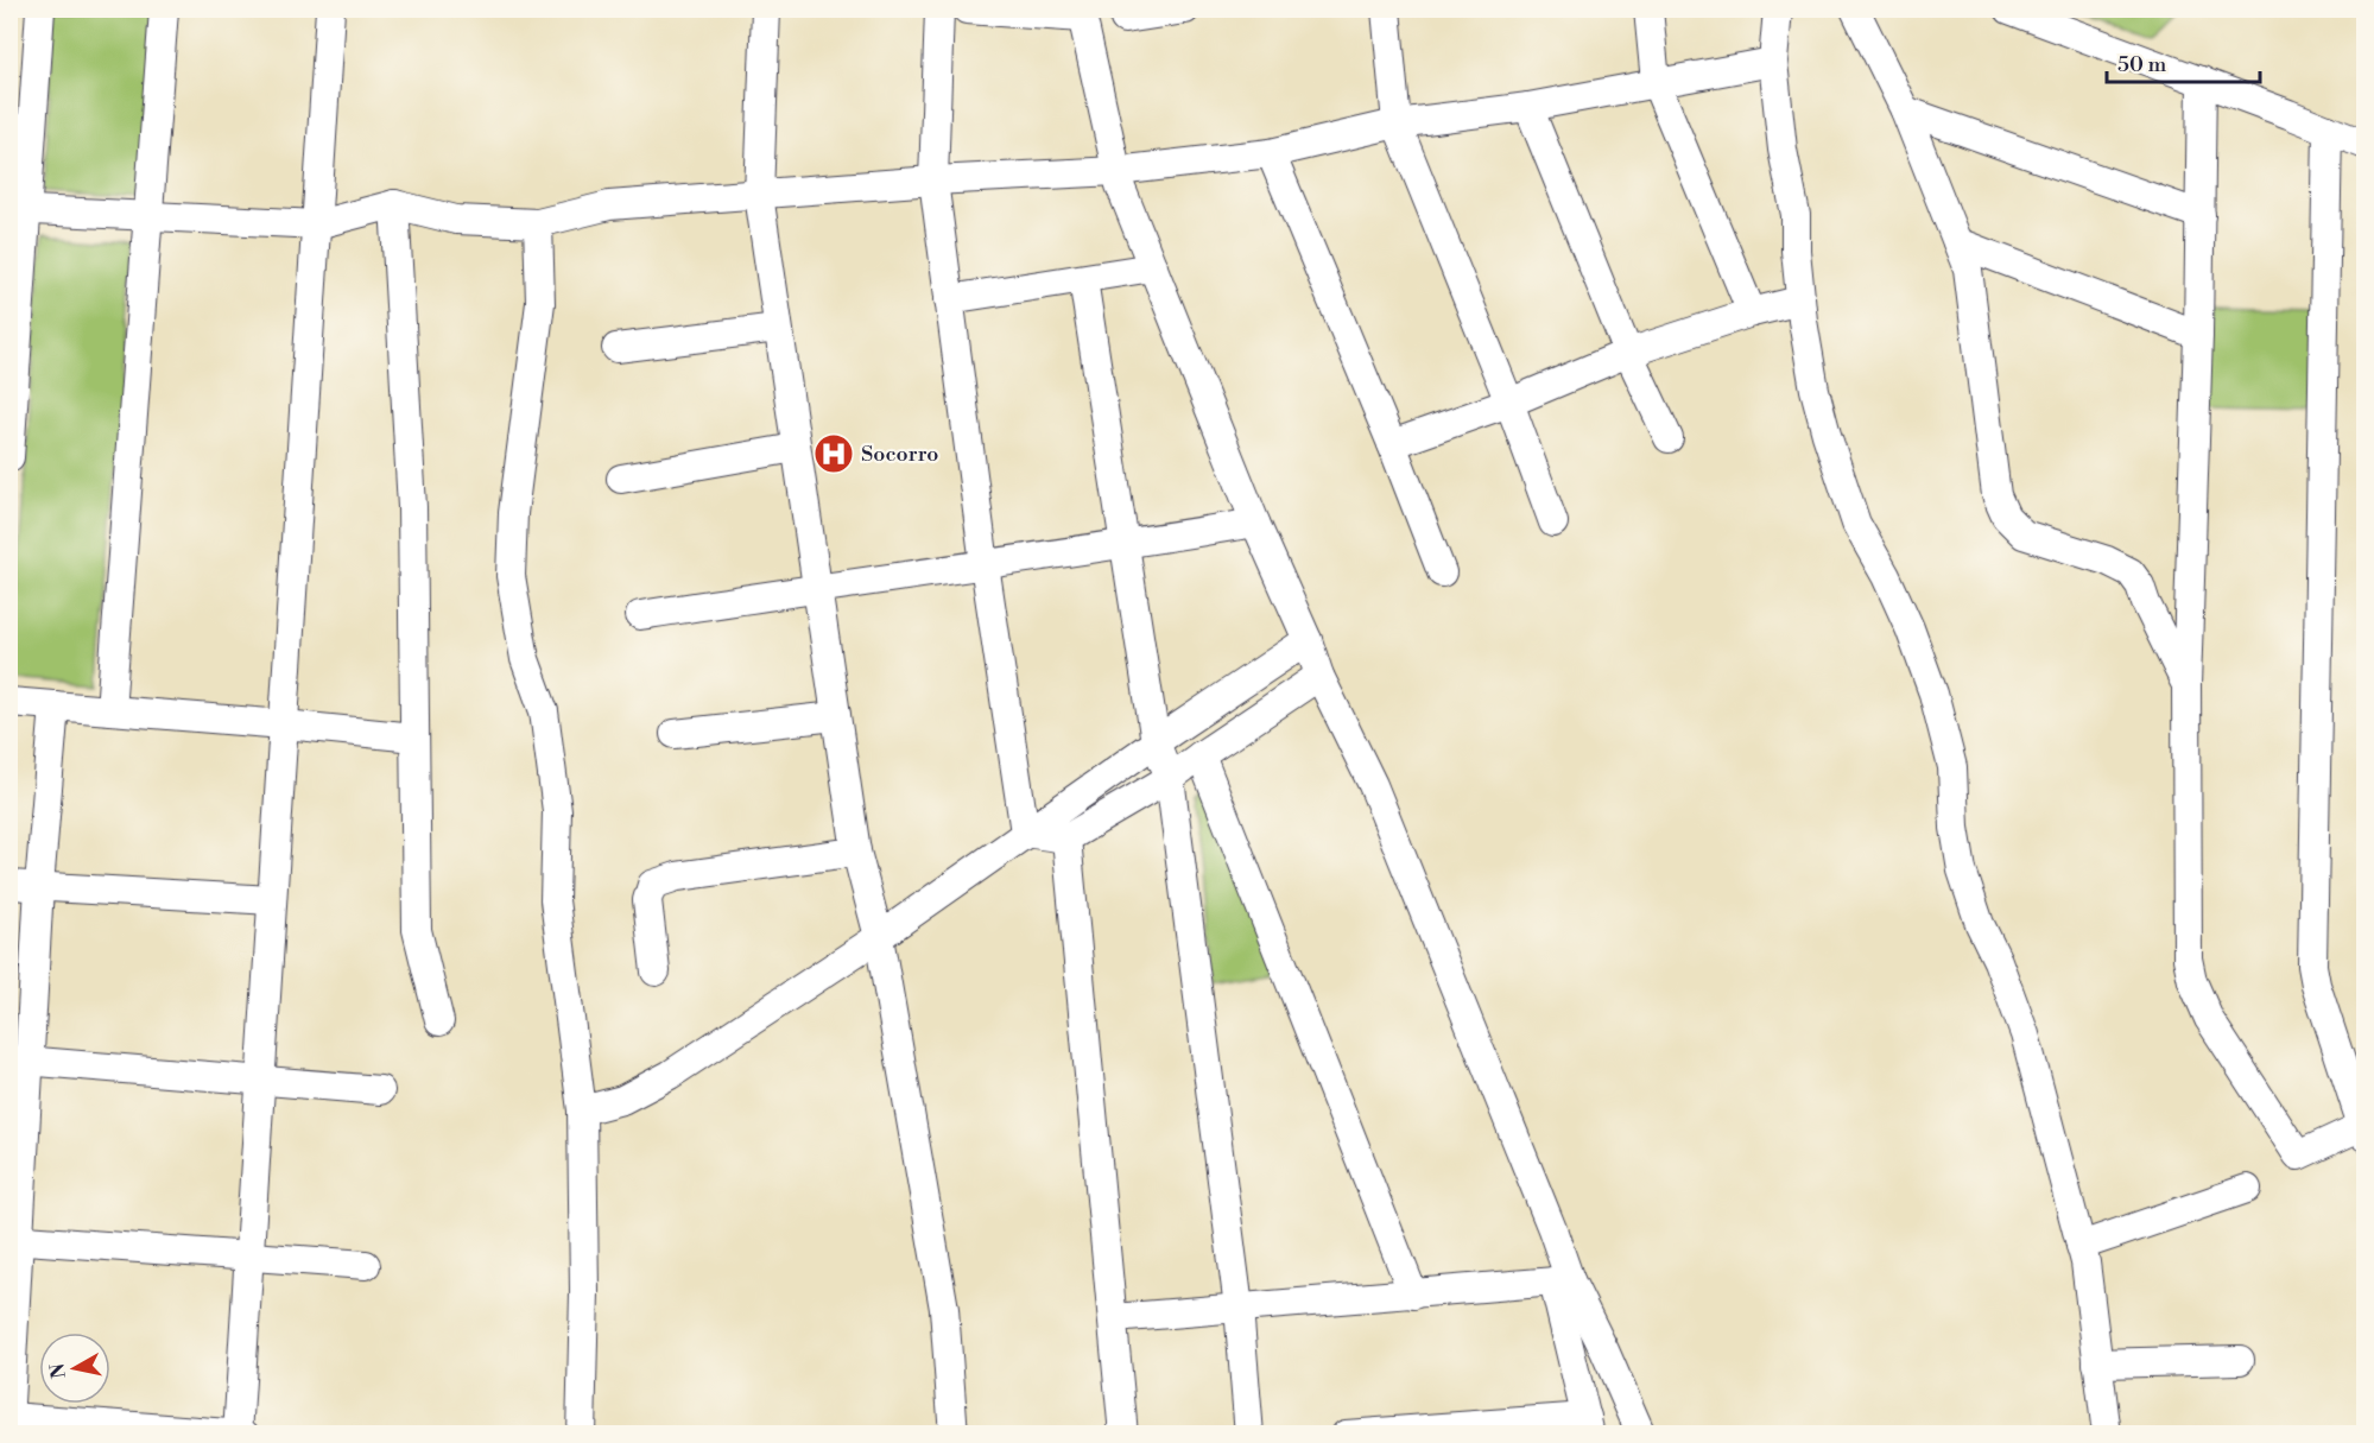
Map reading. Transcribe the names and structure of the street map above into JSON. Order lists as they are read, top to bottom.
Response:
{
  "places": {
    "hospital": ["Socorro"]
  },
  "scale_bar": "50 m",
  "north": "left"
}
